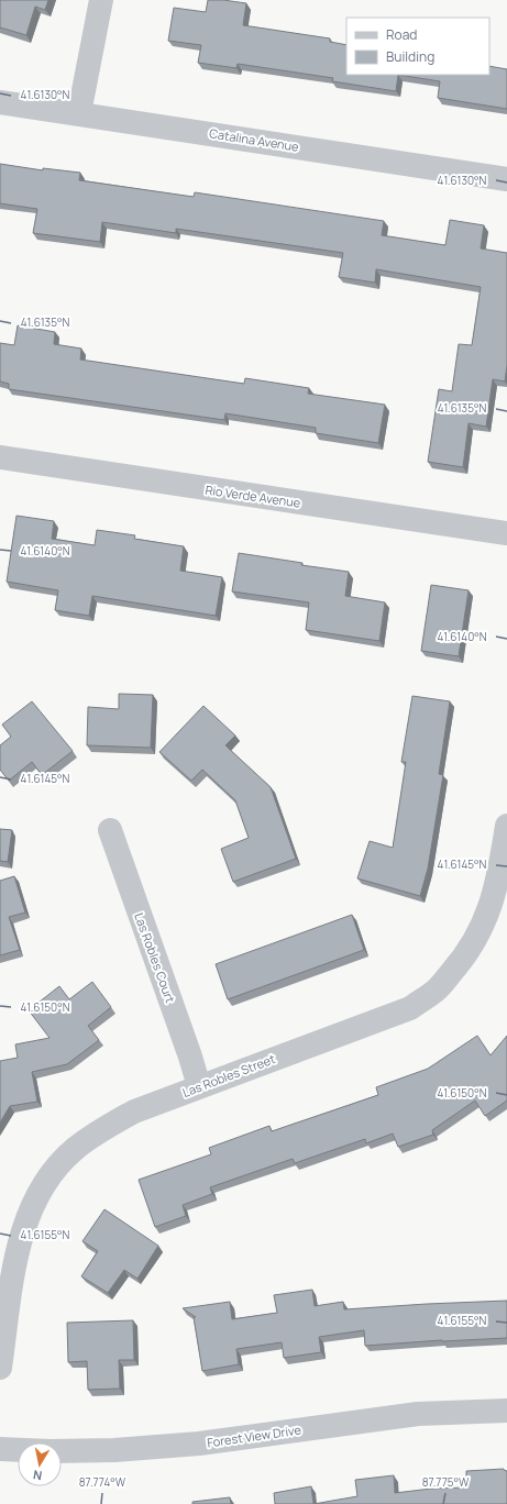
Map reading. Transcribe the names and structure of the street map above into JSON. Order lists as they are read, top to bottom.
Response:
{
  "streets": {
    "street": [
      "Catalina Avenue",
      "Rio Verde Avenue",
      "Las Robles Court",
      "Las Robles Street",
      "Forest View Drive"
    ]
  },
  "crossings": [
    ["Las Robles Court", "Las Robles Street"]
  ],
  "legend": ["Road", "Building"],
  "north": "bottom",
  "coordinates": [
    "41.6130°N",
    "41.6135°N",
    "41.6140°N",
    "41.6145°N",
    "41.6150°N",
    "41.6155°N",
    "87.774°W",
    "87.775°W"
  ]
}
